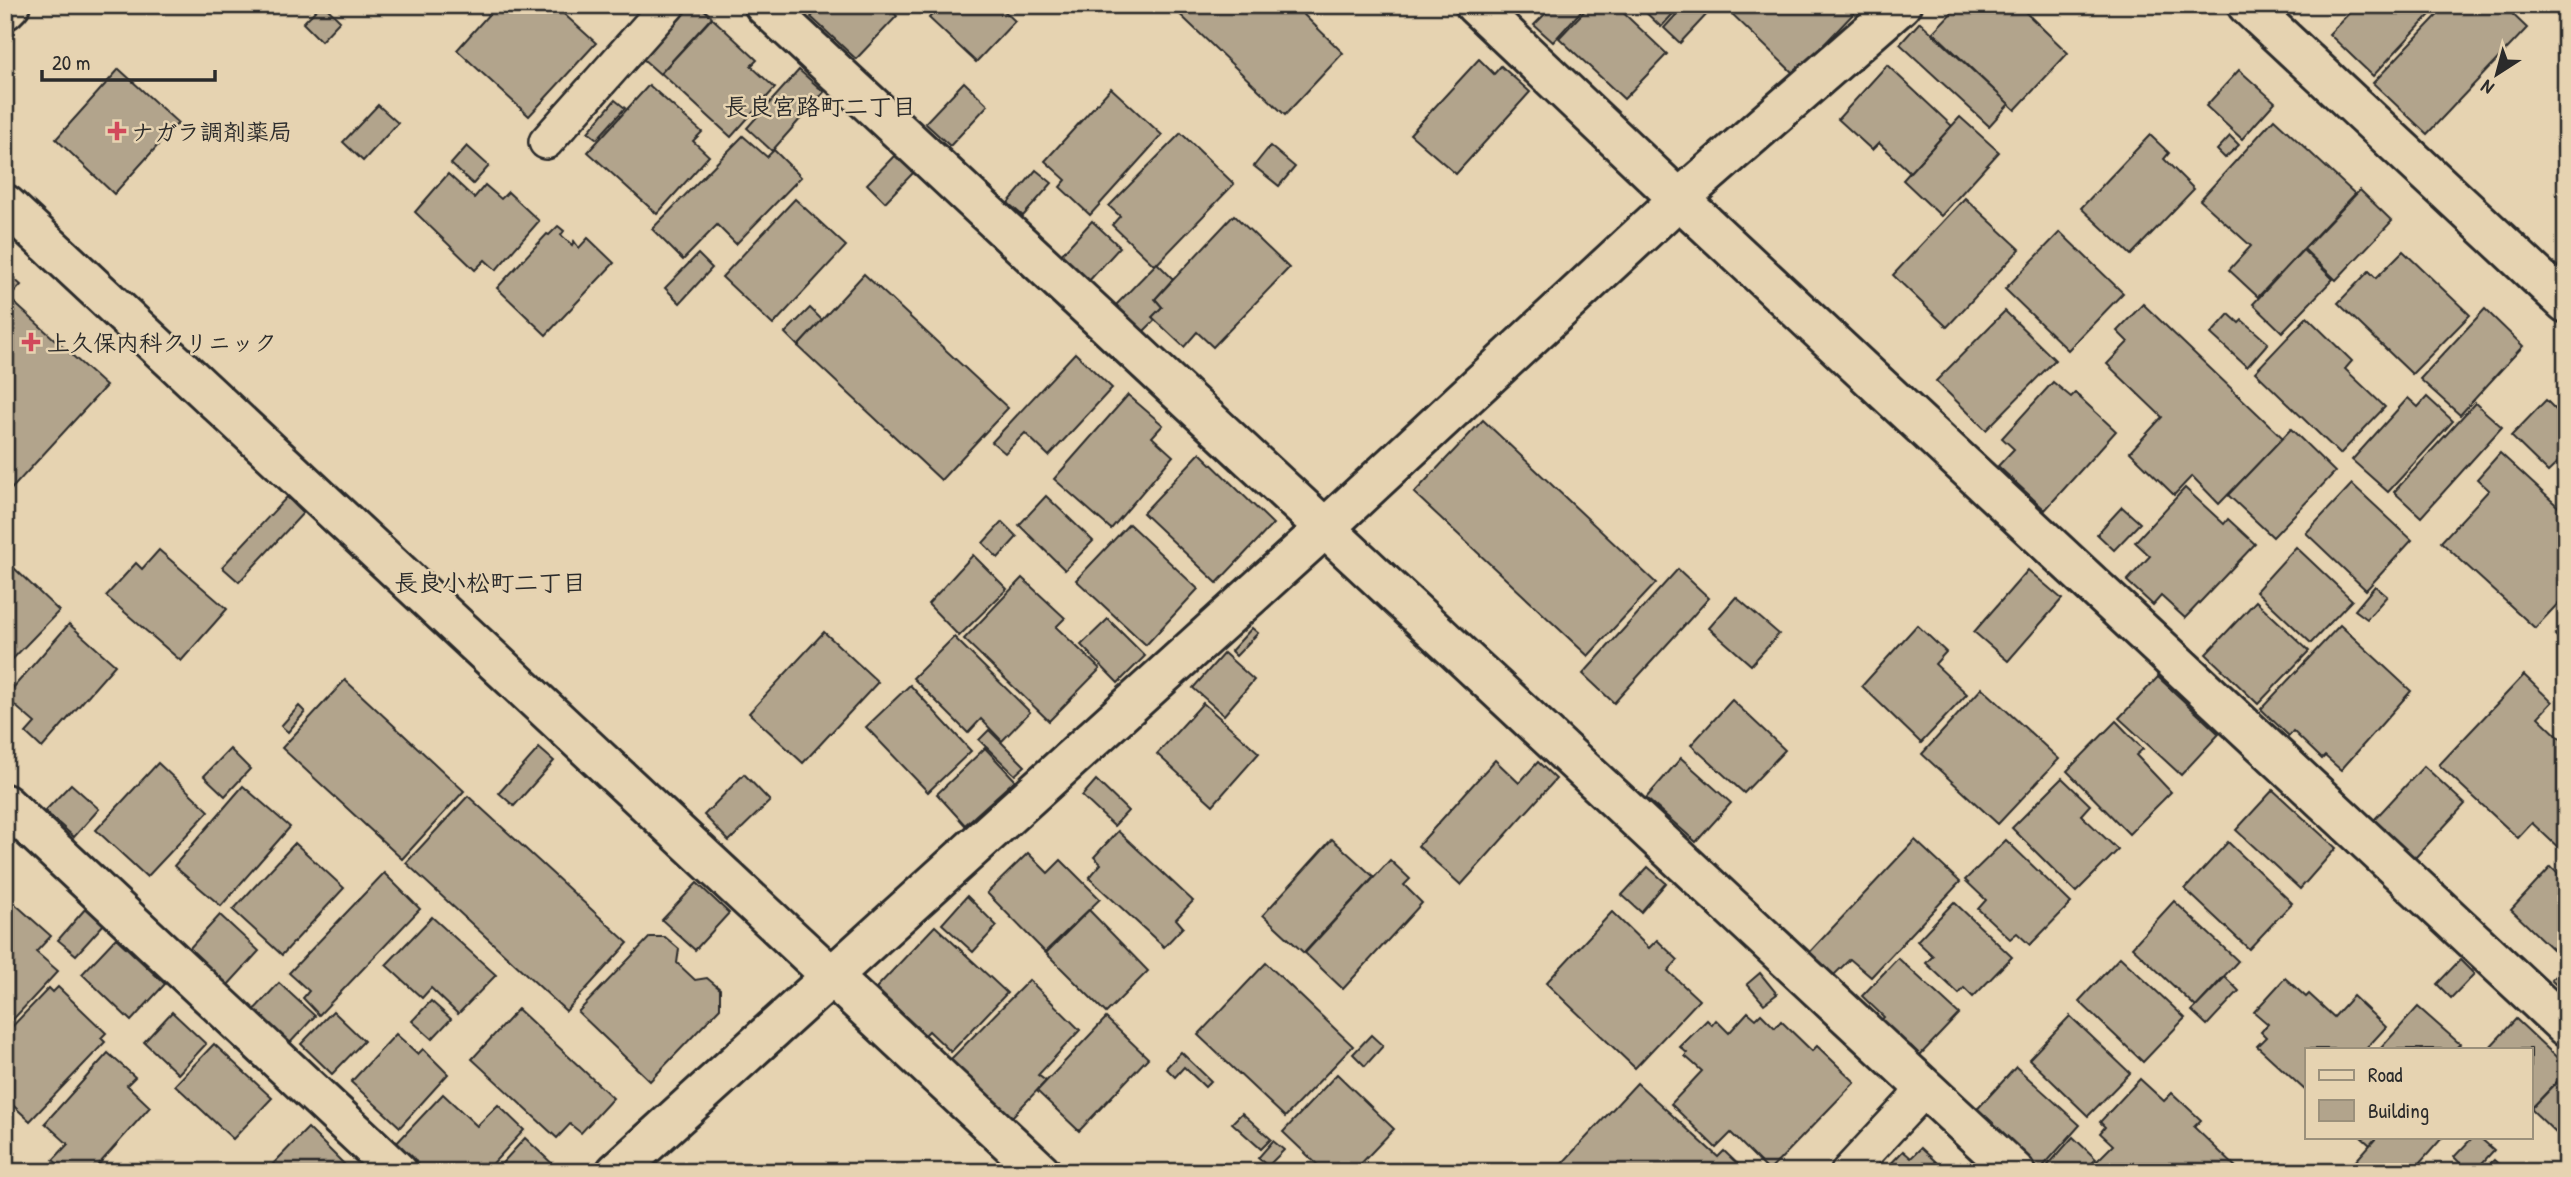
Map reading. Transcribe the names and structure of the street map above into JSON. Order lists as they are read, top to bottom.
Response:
{
  "districts": ["長良宮路町二丁目", "長良小松町二丁目"],
  "places": {
    "health": ["ナガラ調剤薬局", "上久保内科クリニック"]
  },
  "legend": ["Road", "Building"],
  "scale_bar": "20 m",
  "north": "bottom left"
}
